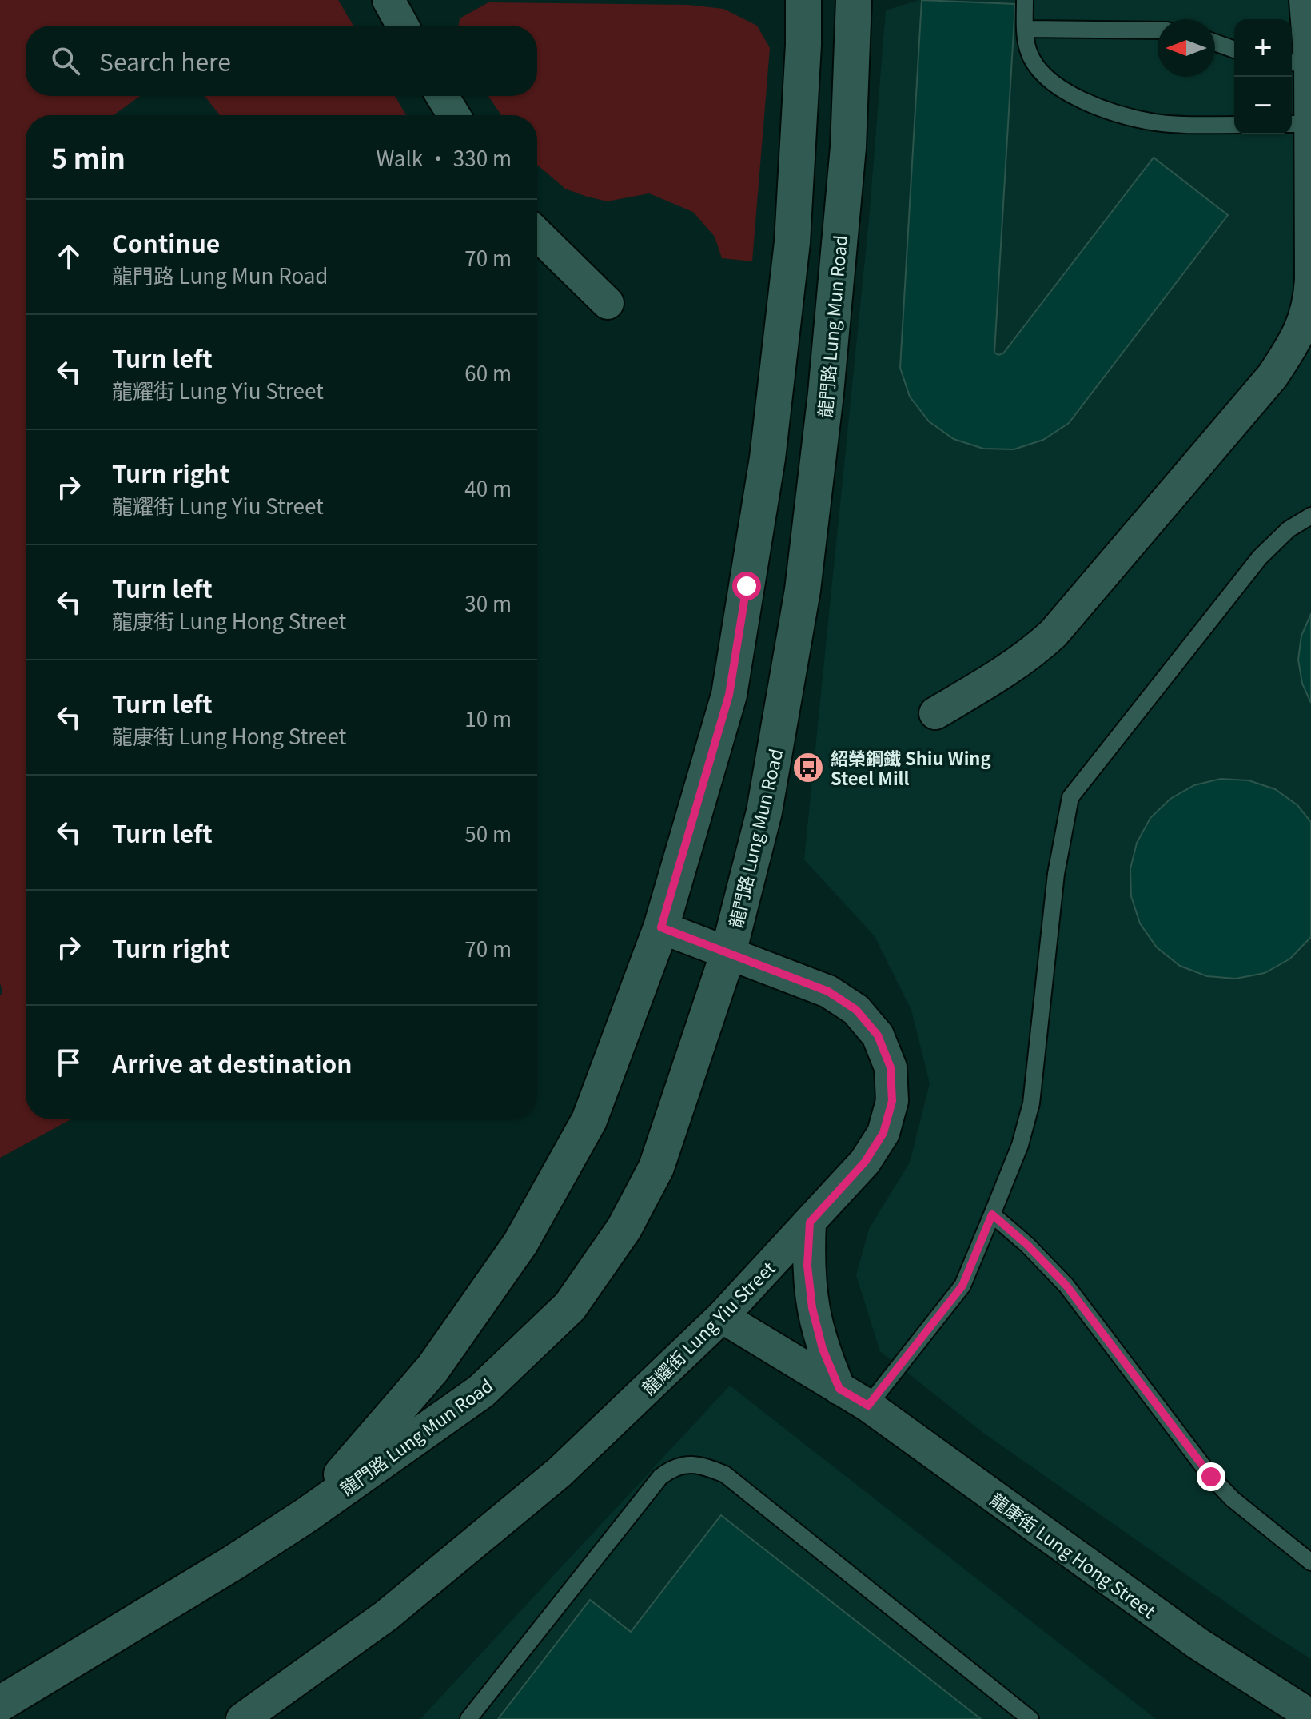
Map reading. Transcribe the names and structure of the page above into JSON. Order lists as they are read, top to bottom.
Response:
{
  "streets": {
    "street": ["龍門路 Lung Mun Road", "龍耀街 Lung Yiu Street", "龍康街 Lung Hong Street"]
  },
  "crossings": [
    ["龍門路 Lung Mun Road", "龍耀街 Lung Yiu Street"],
    ["龍耀街 Lung Yiu Street", "龍康街 Lung Hong Street"]
  ],
  "places": {
    "bus stop": ["紹榮鋼鐵 Shiu Wing Steel Mill"]
  },
  "north": "left",
  "page": {
    "map_buttons": ["+", "−"],
    "search": "Search here",
    "heading": ["5 min", "Walk · 330 m"],
    "list": [
      ["Continue", "龍門路 Lung Mun Road", "70 m"],
      ["Turn left", "龍耀街 Lung Yiu Street", "60 m"],
      ["Turn right", "龍耀街 Lung Yiu Street", "40 m"],
      ["Turn left", "龍康街 Lung Hong Street", "30 m"],
      ["Turn left", "龍康街 Lung Hong Street", "10 m"],
      ["Turn left", "50 m"],
      ["Turn right", "70 m"],
      "Arrive at destination"
    ]
  }
}
